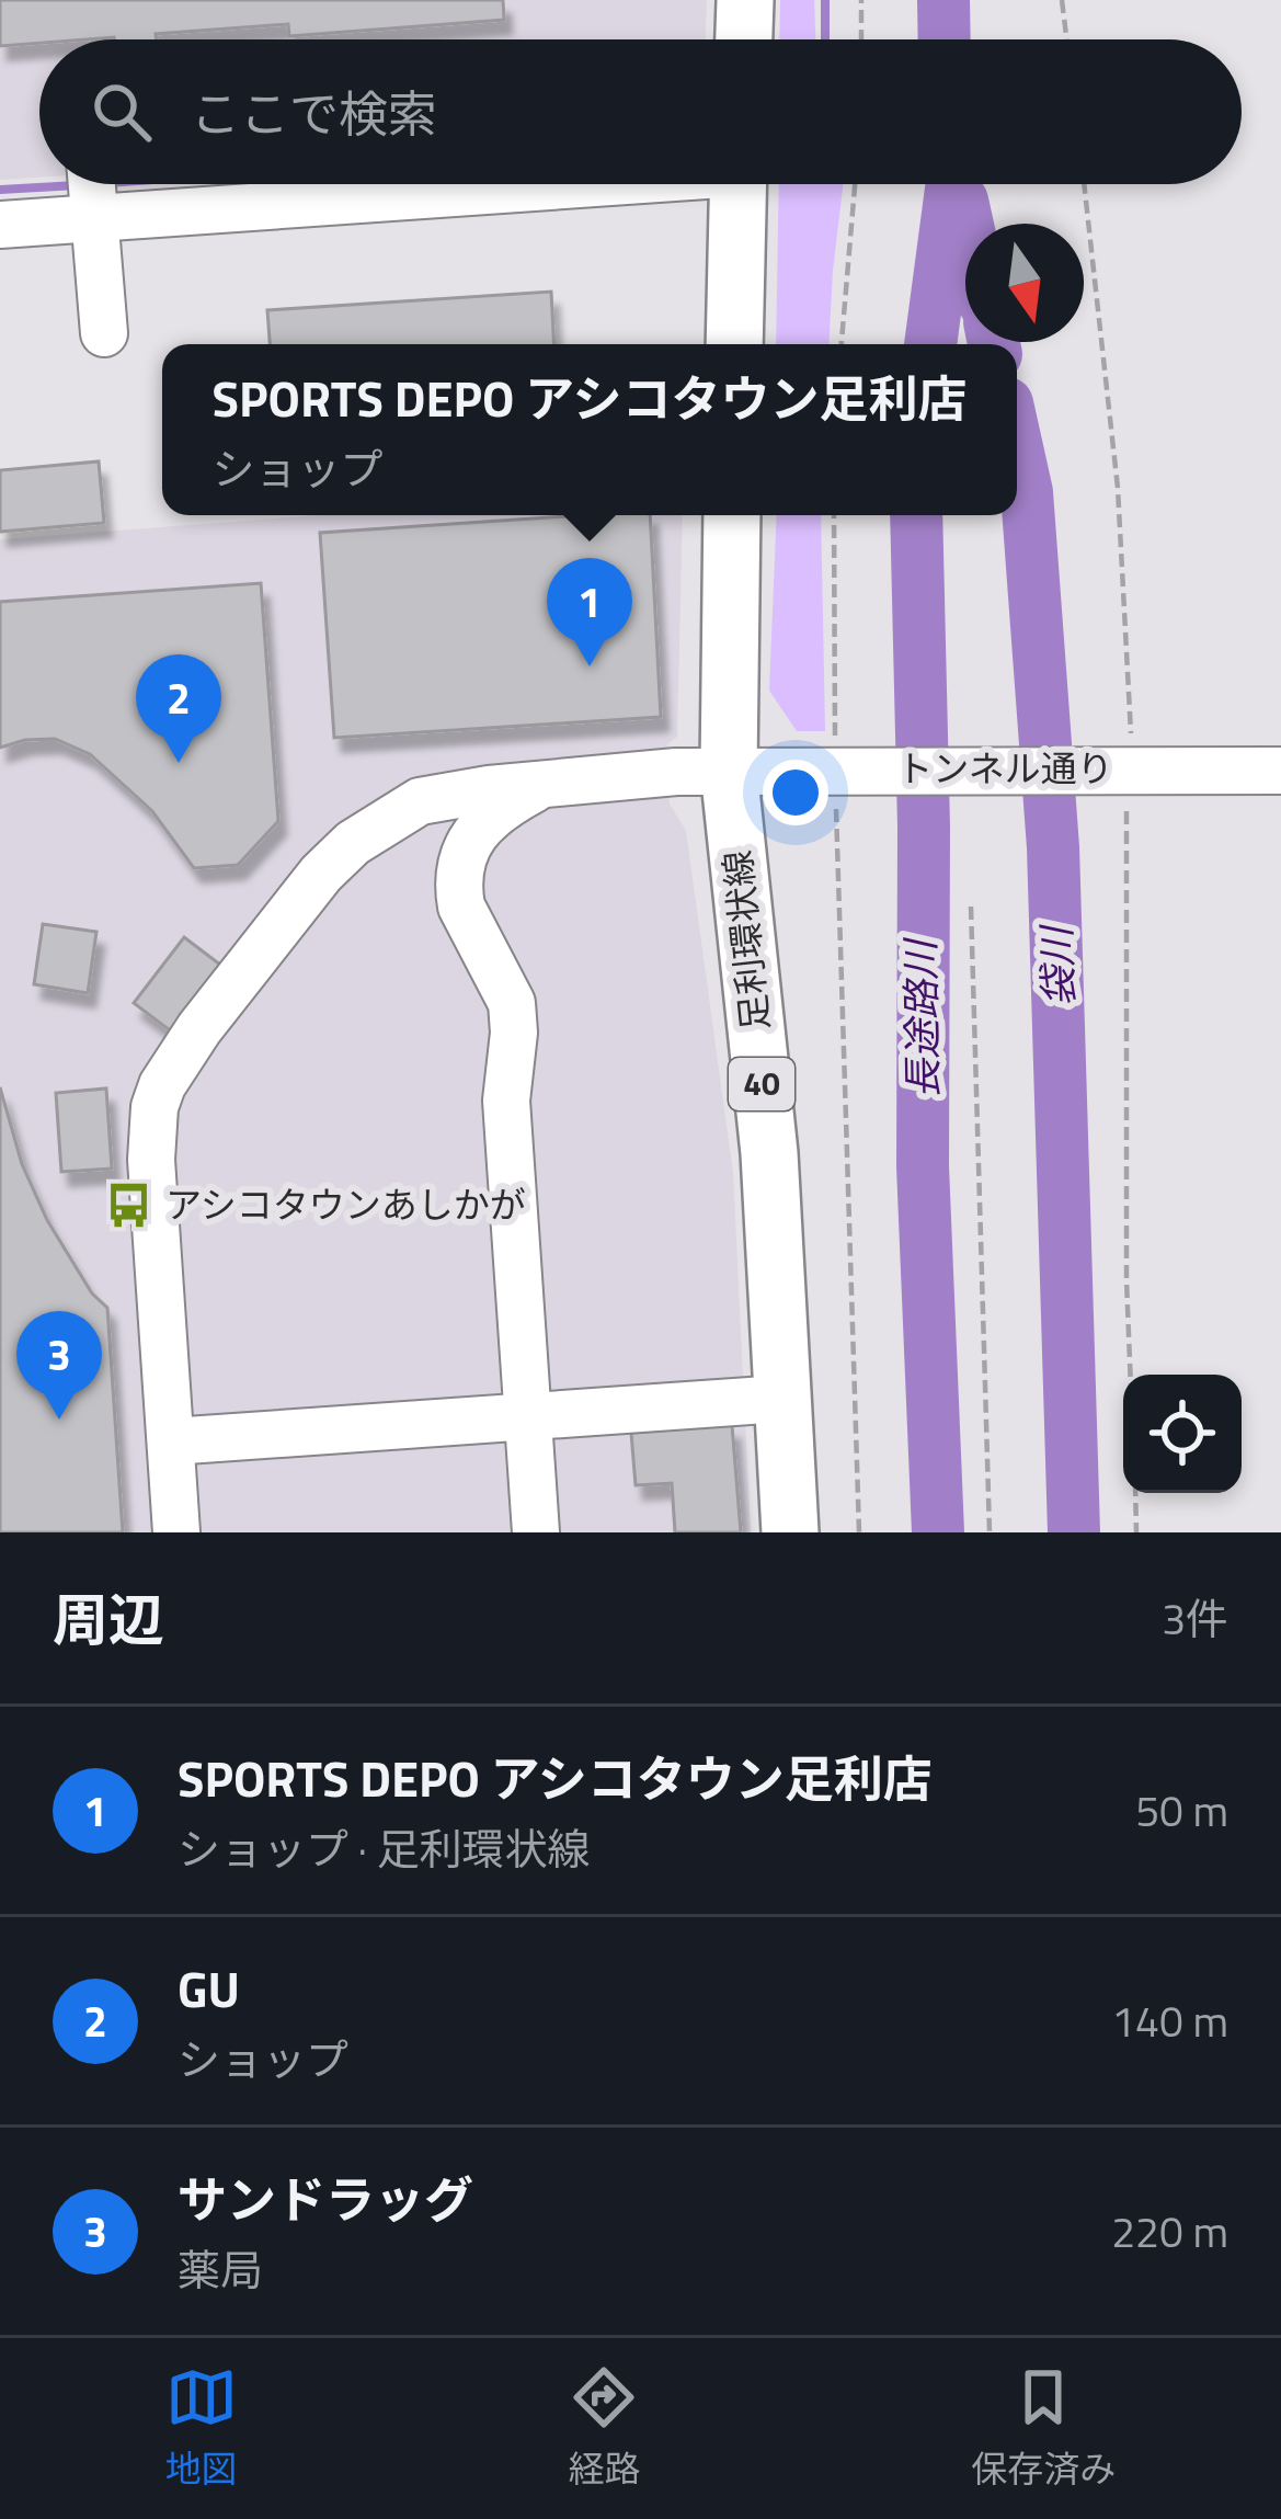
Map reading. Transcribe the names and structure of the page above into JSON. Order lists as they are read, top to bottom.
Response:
{
  "streets": {
    "main road": ["足利環状線", "40"],
    "street": ["トンネル通り"]
  },
  "crossings": [
    ["トンネル通り", "足利環状線"]
  ],
  "water": ["袋川", "長途路川"],
  "places": {
    "bus stop": ["アシコタウンあしかが"]
  },
  "north": "bottom",
  "page": {
    "search": "ここで検索",
    "popup": ["SPORTS DEPO アシコタウン足利店", "ショップ"],
    "pins": ["1", "2", "3"],
    "heading": ["周辺", "3件"],
    "list": [
      {
        "mark": "1",
        "name": "SPORTS DEPO アシコタウン足利店",
        "note": "ショップ · 足利環状線",
        "value": "50 m"
      },
      {
        "mark": "2",
        "name": "GU",
        "note": "ショップ",
        "value": "140 m"
      },
      {
        "mark": "3",
        "name": "サンドラッグ",
        "note": "薬局",
        "value": "220 m"
      }
    ],
    "nav": ["地図", "経路", "保存済み"]
  }
}
